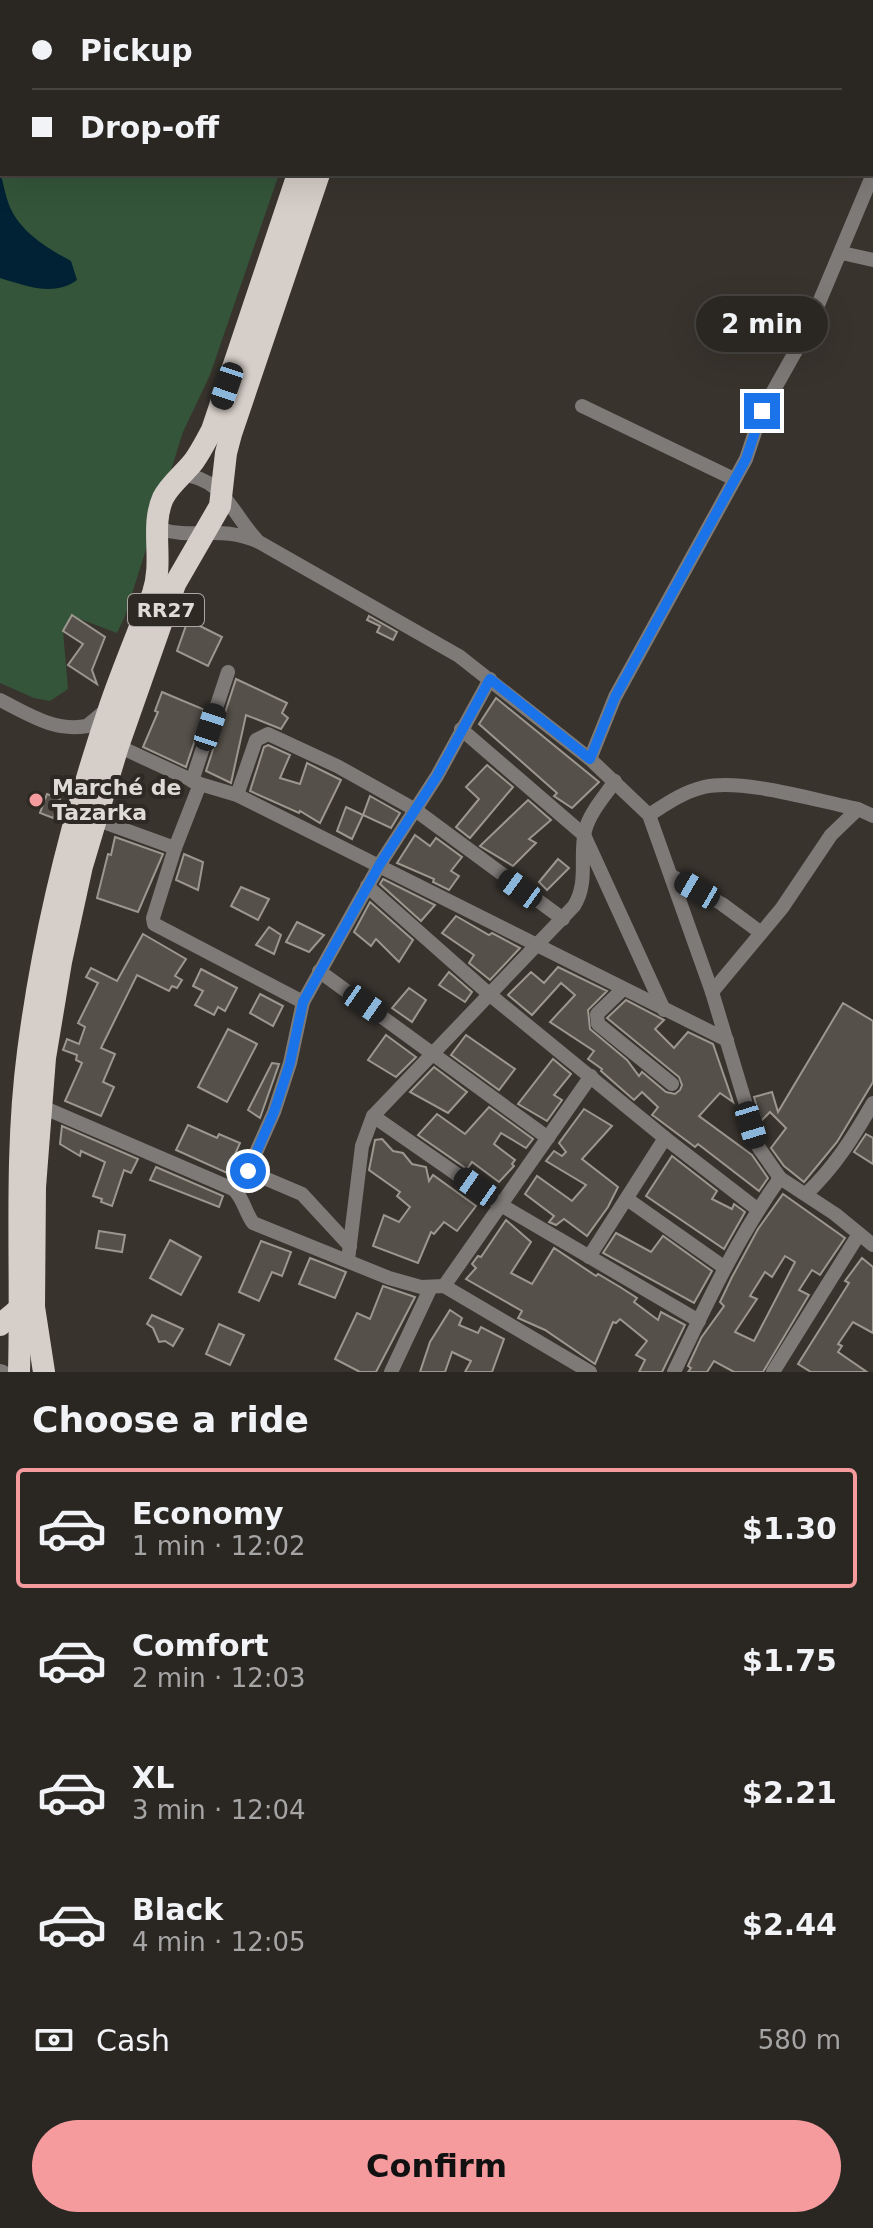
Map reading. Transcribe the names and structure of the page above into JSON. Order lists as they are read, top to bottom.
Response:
{
  "streets": {
    "highway": ["RR27"]
  },
  "places": ["Marché de Tazarka"],
  "page": {
    "banner": ["Pickup", "Drop-off"],
    "bubble": "2 min",
    "heading": "Choose a ride",
    "list": [
      {
        "name": "Economy",
        "note": "1 min · 12:02",
        "value": "$1.30"
      },
      {
        "name": "Comfort",
        "note": "2 min · 12:03",
        "value": "$1.75"
      },
      {
        "name": "XL",
        "note": "3 min · 12:04",
        "value": "$2.21"
      },
      {
        "name": "Black",
        "note": "4 min · 12:05",
        "value": "$2.44"
      }
    ],
    "pay": ["Cash", "580 m"],
    "buttons": "Confirm"
  }
}
